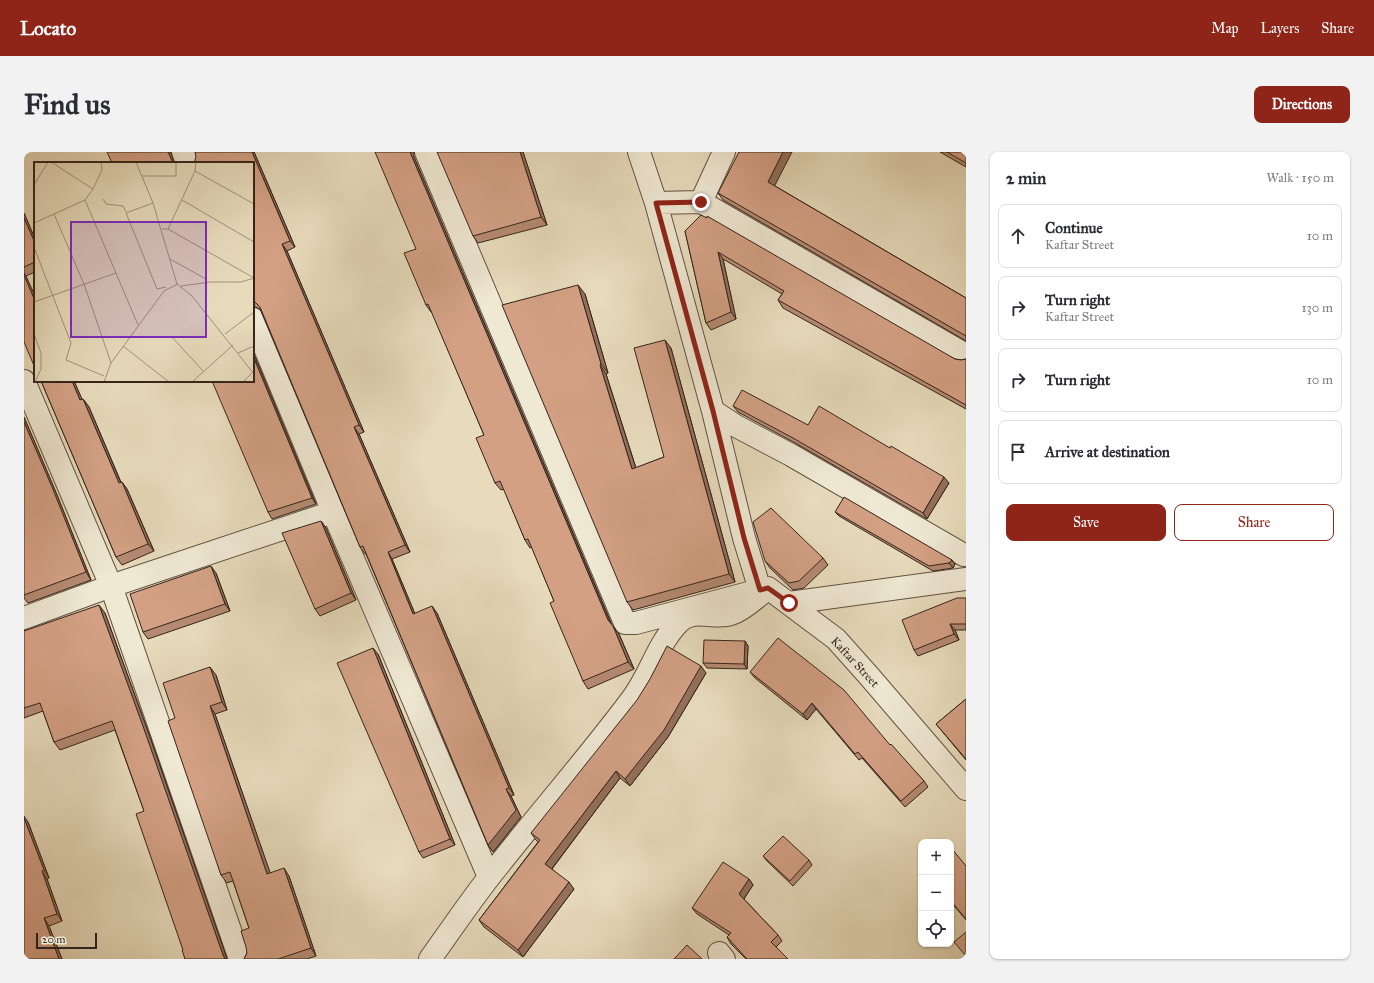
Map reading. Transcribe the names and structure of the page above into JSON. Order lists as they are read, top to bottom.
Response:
{
  "streets": {
    "street": ["Kaftar Street"]
  },
  "scale_bar": "20 m",
  "page": {
    "header": "Locato",
    "nav": ["Map", "Layers", "Share"],
    "buttons": [
      "Directions",
      ["Save", "Share"]
    ],
    "title": "Find us",
    "heading": ["2 min", "Walk · 150 m"],
    "list": [
      ["Continue", "Kaftar Street", "10 m"],
      ["Turn right", "Kaftar Street", "130 m"],
      ["Turn right", "10 m"],
      "Arrive at destination"
    ],
    "map_buttons": ["+", "−"],
    "scale": "20 m"
  }
}
